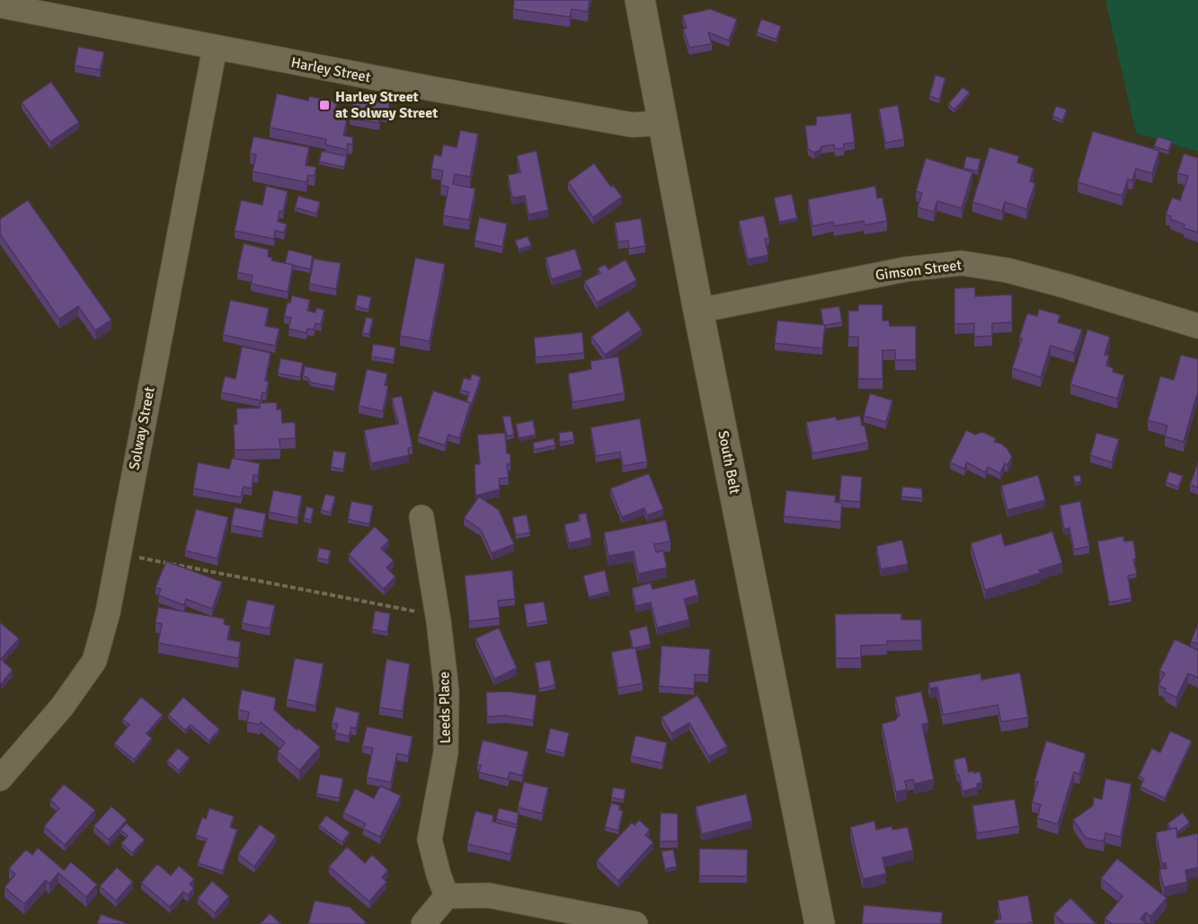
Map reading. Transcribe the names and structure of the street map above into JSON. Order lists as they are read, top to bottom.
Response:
{
  "streets": {
    "street": [
      "Harley Street",
      "Gimson Street",
      "Solway Street",
      "South Belt",
      "Leeds Place"
    ]
  },
  "crossings": [
    ["Harley Street", "Solway Street"],
    ["Harley Street", "South Belt"],
    ["Gimson Street", "South Belt"]
  ],
  "places": {
    "transit": ["Harley Street at Solway Street"]
  }
}
